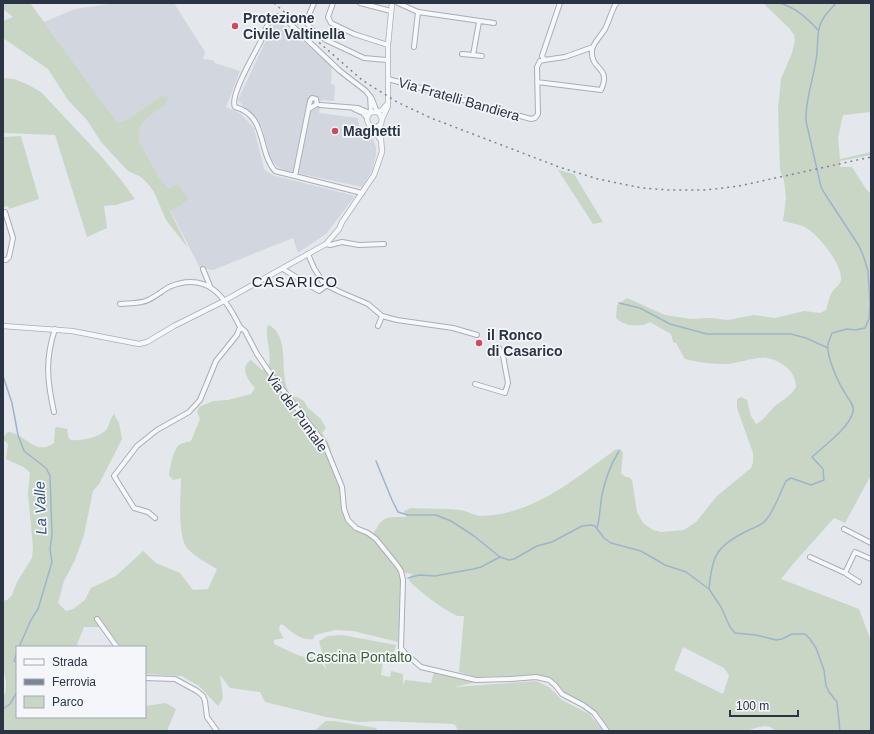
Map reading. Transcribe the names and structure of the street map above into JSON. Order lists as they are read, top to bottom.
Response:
{
  "streets": {
    "street": ["Via Fratelli Bandiera", "Via del Puntale"]
  },
  "districts": ["CASARICO"],
  "water": ["La Valle"],
  "parks": ["Cascina Pontalto"],
  "places": ["Protezione Civile Valtinella", "Maghetti", "il Ronco di Casarico"],
  "legend": ["Strada", "Ferrovia", "Parco"],
  "scale_bar": "100 m"
}
